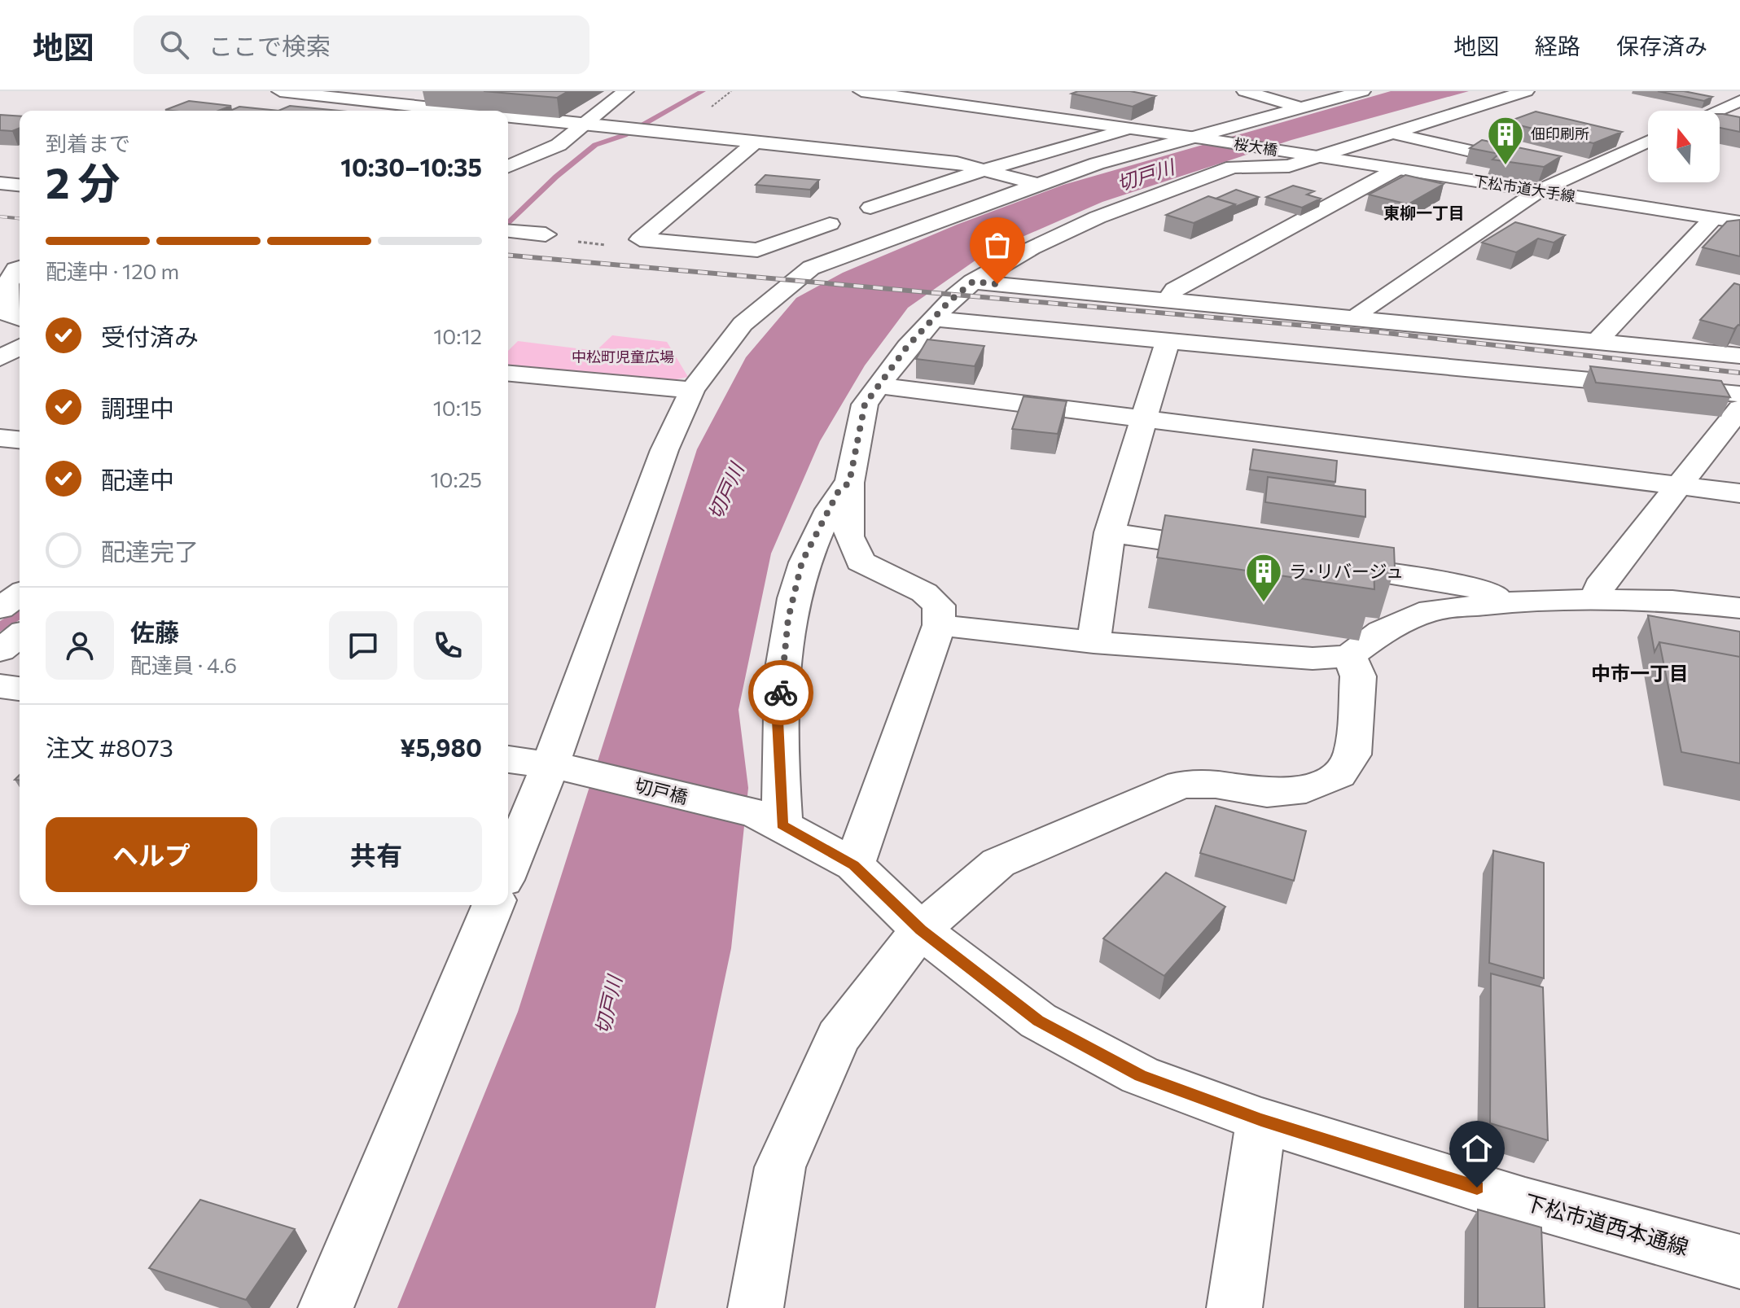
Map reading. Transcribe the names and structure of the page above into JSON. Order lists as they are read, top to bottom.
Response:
{
  "streets": {
    "street": [
      "桜大橋",
      "下松市道大手線",
      "切戸橋",
      "下松市道西本通線"
    ]
  },
  "crossings": [
    ["桜大橋", "下松市道大手線"],
    ["切戸橋", "下松市道西本通線"]
  ],
  "districts": ["東柳一丁目", "中市一丁目"],
  "water": ["切戸川"],
  "parks": ["中松町児童広場"],
  "places": {
    "building": ["佃印刷所", "ラ･リバージュ"]
  },
  "north": "top",
  "page": {
    "header": "地図",
    "search": "ここで検索",
    "nav": ["地図", "経路", "保存済み"],
    "heading": ["2 分", "到着まで", "10:30–10:35"],
    "panel": [
      "佐藤",
      "配達員 · 4.6",
      "注文 #8073",
      "¥5,980"
    ],
    "bar": "配達中 · 120 m",
    "list": [
      ["受付済み", "10:12"],
      ["調理中", "10:15"],
      ["配達中", "10:25"],
      "配達完了"
    ],
    "buttons": ["ヘルプ", "共有"]
  }
}
